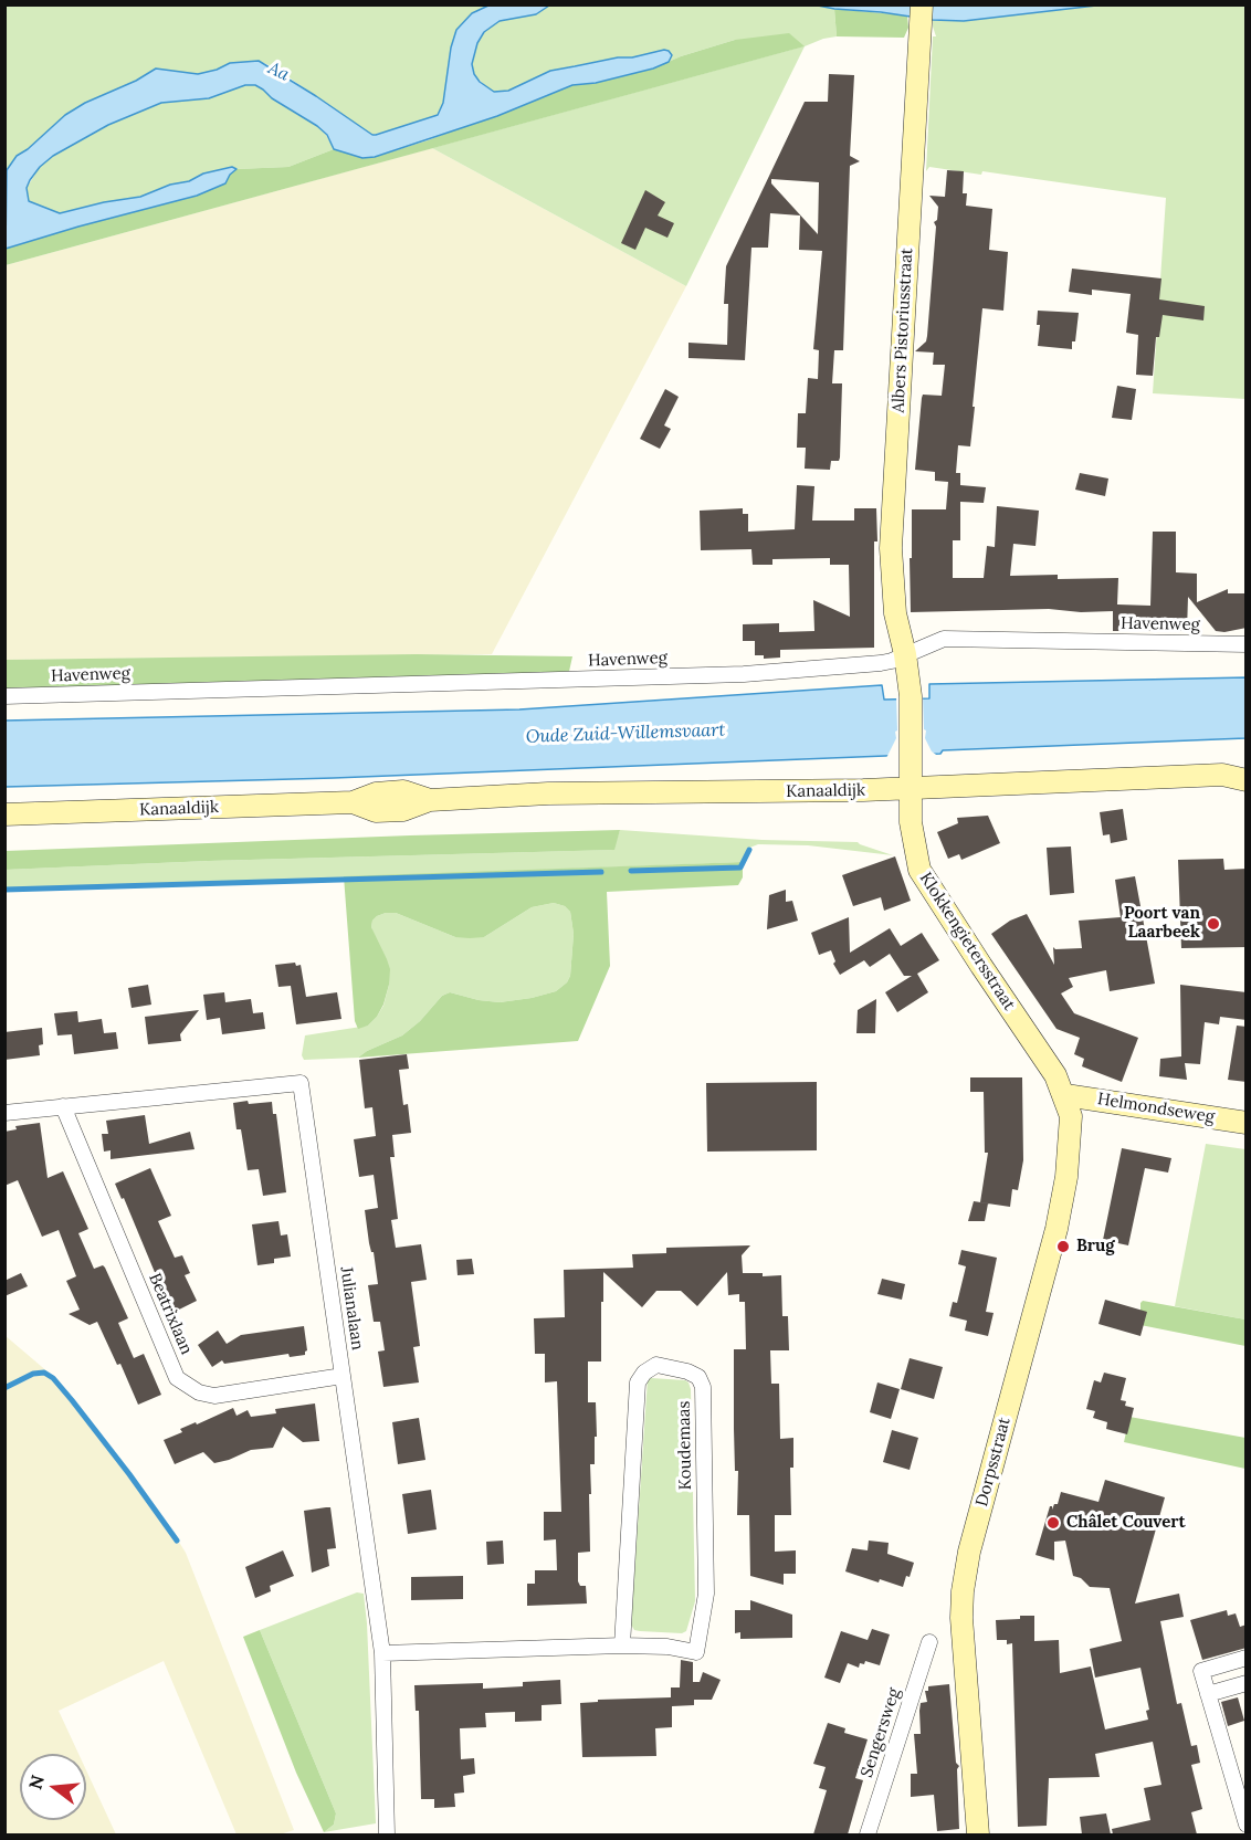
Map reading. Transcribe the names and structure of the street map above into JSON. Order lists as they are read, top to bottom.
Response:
{
  "streets": {
    "street": [
      "Albers Pistoriusstraat",
      "Havenweg",
      "Kanaaldijk",
      "Klokkengietersstraat",
      "Helmondseweg",
      "Julianalaan",
      "Beatrixlaan",
      "Koudemaas",
      "Dorpsstraat",
      "Sengersweg"
    ]
  },
  "crossings": [
    ["Albers Pistoriusstraat", "Havenweg"],
    ["Albers Pistoriusstraat", "Klokkengietersstraat"],
    ["Havenweg", "Klokkengietersstraat"],
    ["Kanaaldijk", "Klokkengietersstraat"],
    ["Klokkengietersstraat", "Helmondseweg"],
    ["Klokkengietersstraat", "Dorpsstraat"],
    ["Helmondseweg", "Dorpsstraat"],
    ["Julianalaan", "Beatrixlaan"],
    ["Julianalaan", "Koudemaas"]
  ],
  "water": ["Aa", "Oude Zuid-Willemsvaart"],
  "places": ["Poort van Laarbeek", "Brug", "Châlet Couvert"],
  "north": "left"
}
